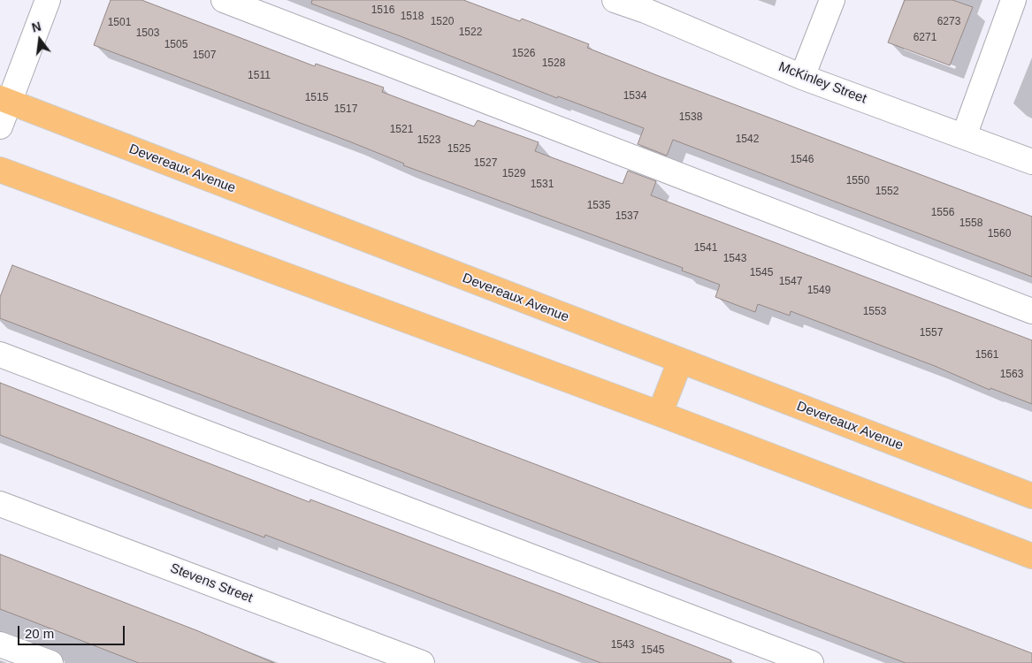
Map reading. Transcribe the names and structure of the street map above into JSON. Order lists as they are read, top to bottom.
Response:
{
  "streets": {
    "main road": ["Devereaux Avenue"],
    "street": ["McKinley Street", "Stevens Street"]
  },
  "house_numbers": [
    "1516",
    "1518",
    "1520",
    "6273",
    "1501",
    "1522",
    "1503",
    "6271",
    "1505",
    "1526",
    "1507",
    "1528",
    "1511",
    "1534",
    "1515",
    "1517",
    "1538",
    "1521",
    "1542",
    "1523",
    "1525",
    "1546",
    "1527",
    "1529",
    "1550",
    "1531",
    "1552",
    "1535",
    "1556",
    "1537",
    "1558",
    "1560",
    "1541",
    "1543",
    "1545",
    "1547",
    "1549",
    "1553",
    "1557",
    "1561",
    "1563",
    "1543",
    "1545"
  ],
  "scale_bar": "20 m",
  "north": "top"
}
